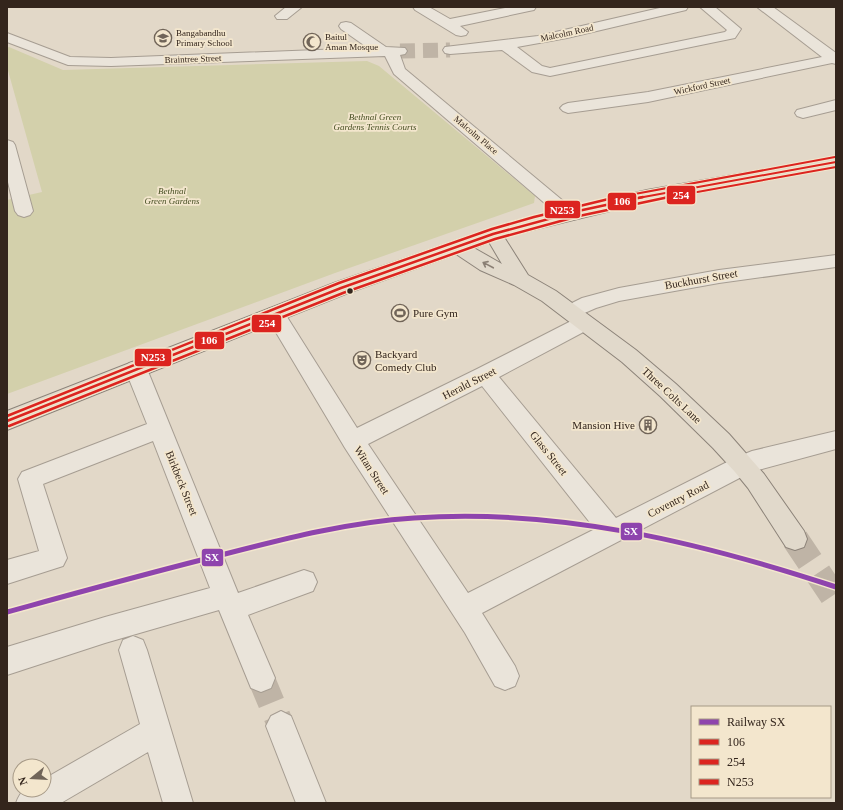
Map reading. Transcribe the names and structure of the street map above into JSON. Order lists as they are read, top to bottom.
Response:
{
  "streets": {
    "main road": ["Three Colts Lane"],
    "street": [
      "Malcolm Road",
      "Braintree Street",
      "Wickford Street",
      "Malcolm Place",
      "Buckhurst Street",
      "Herald Street",
      "Glass Street",
      "Witan Street",
      "Birkbeck Street",
      "Coventry Road"
    ]
  },
  "crossings": [
    ["Braintree Street", "Malcolm Place"],
    ["Buckhurst Street", "Herald Street"],
    ["Buckhurst Street", "Three Colts Lane"],
    ["Herald Street", "Three Colts Lane"],
    ["Herald Street", "Glass Street"],
    ["Herald Street", "Witan Street"],
    ["Three Colts Lane", "Coventry Road"],
    ["Glass Street", "Coventry Road"],
    ["Witan Street", "Coventry Road"]
  ],
  "parks": ["Bethnal Green Gardens Tennis Courts", "Bethnal Green Gardens"],
  "places": {
    "school or university": ["Bangabandhu Primary School"],
    "mosque": ["Baitul Aman Mosque"],
    "sports": ["Pure Gym"],
    "theatre": ["Backyard Comedy Club"],
    "building": ["Mansion Hive"]
  },
  "lines": [
    "transit line N253",
    "transit line 106",
    "transit line 254",
    "rail line SX"
  ],
  "legend": [
    "Railway SX",
    "106",
    "254",
    "N253"
  ],
  "north": "left"
}
